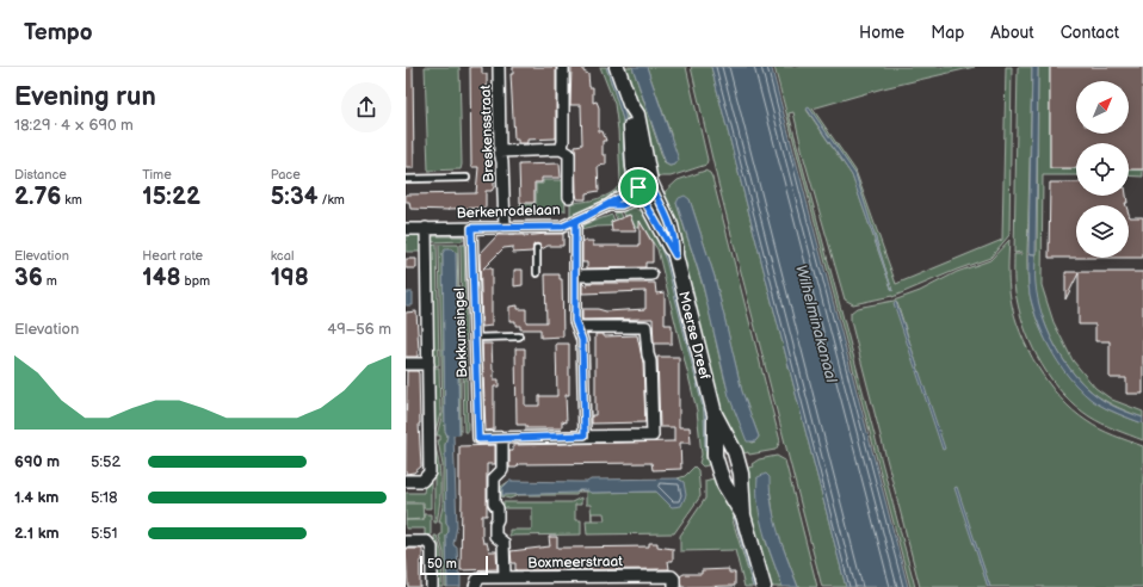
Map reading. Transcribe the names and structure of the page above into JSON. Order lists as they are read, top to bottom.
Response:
{
  "streets": {
    "street": [
      "Breskensstraat",
      "Berkenrodelaan",
      "Bakkumsingel",
      "Moerse Dreef",
      "Boxmeerstraat"
    ]
  },
  "crossings": [
    ["Breskensstraat", "Berkenrodelaan"],
    ["Berkenrodelaan", "Bakkumsingel"],
    ["Berkenrodelaan", "Moerse Dreef"]
  ],
  "water": ["Wilhelminakanaal"],
  "scale_bar": "50 m",
  "north": "top right",
  "page": {
    "header": "Tempo",
    "nav": [
      "Home",
      "Map",
      "About",
      "Contact"
    ],
    "heading": ["Evening run", "18:29 · 4 × 690 m"],
    "stats": [
      ["Distance", "2.76 km"],
      ["Time", "15:22"],
      ["Pace", "5:34 /km"],
      ["Elevation", "36 m"],
      ["Heart rate", "148 bpm"],
      ["kcal", "198"]
    ],
    "chart": ["Elevation", "49–56 m"],
    "list": [
      {
        "name": "690 m",
        "note": "5:52"
      },
      {
        "name": "1.4 km",
        "note": "5:18"
      },
      {
        "name": "2.1 km",
        "note": "5:51"
      }
    ],
    "scale": "50 m"
  }
}
